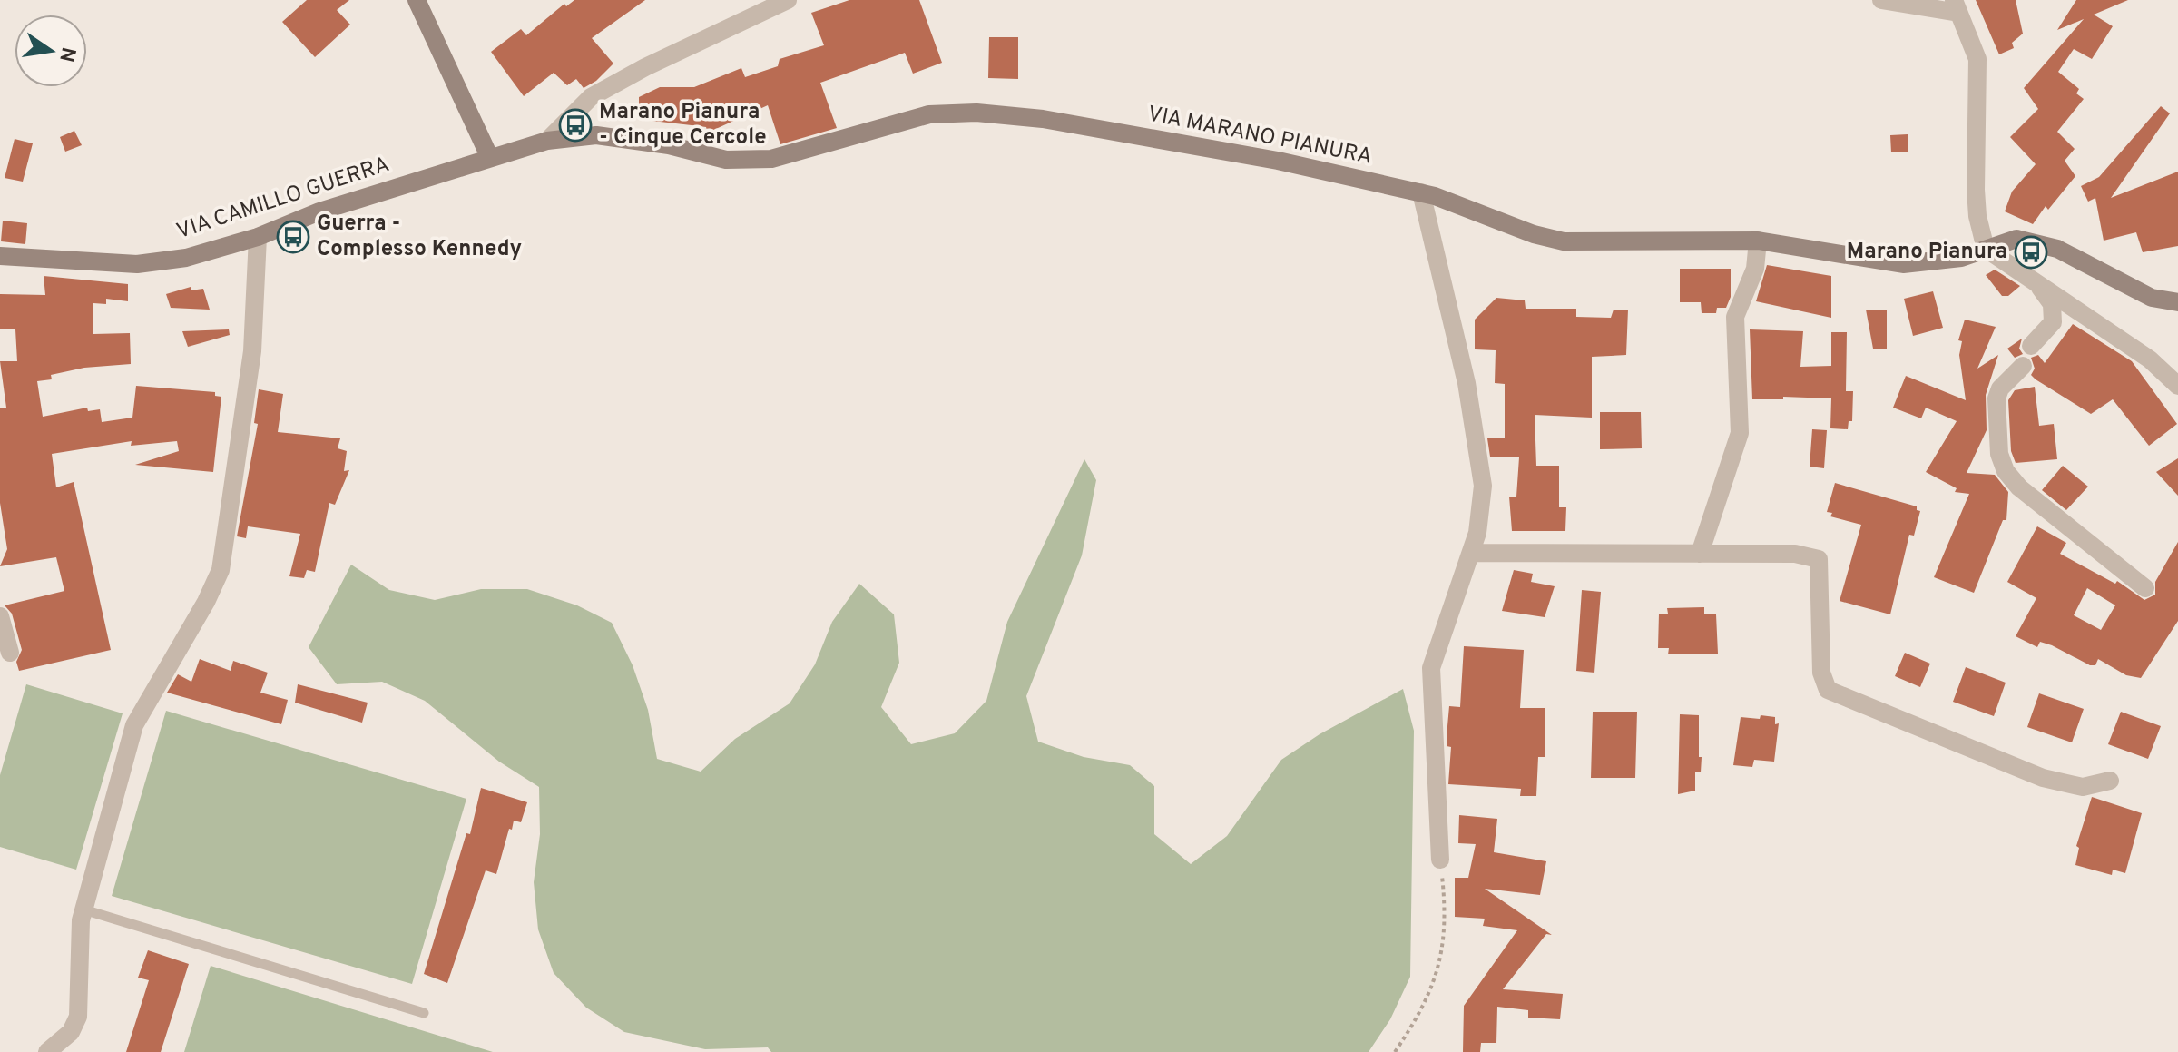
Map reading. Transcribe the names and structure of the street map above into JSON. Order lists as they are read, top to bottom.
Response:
{
  "streets": {
    "street": ["VIA MARANO PIANURA", "VIA CAMILLO GUERRA"]
  },
  "crossings": [
    ["VIA MARANO PIANURA", "VIA CAMILLO GUERRA"]
  ],
  "places": {
    "bus stop": ["Marano Pianura - Cinque Cercole", "Guerra - Complesso Kennedy", "Marano Pianura"]
  },
  "north": "right"
}
